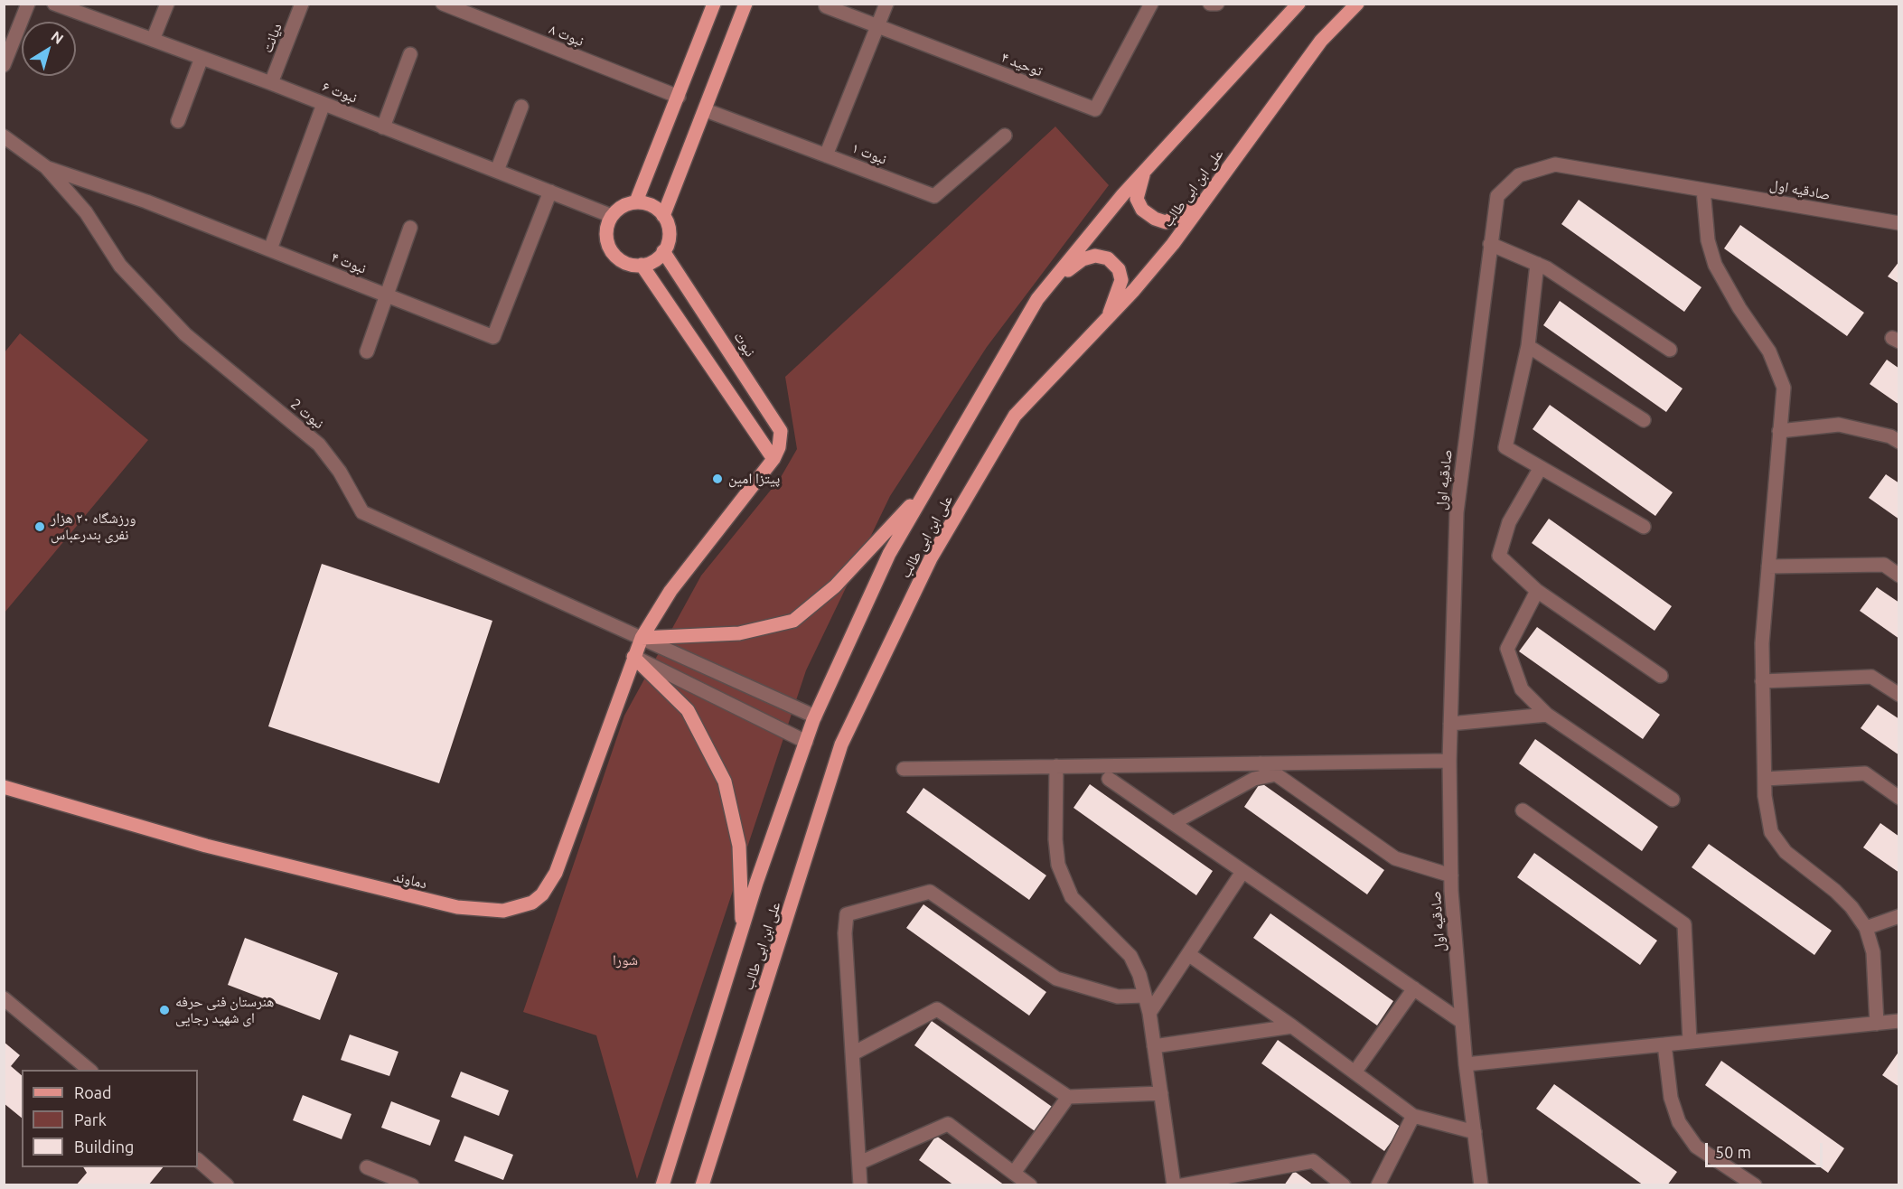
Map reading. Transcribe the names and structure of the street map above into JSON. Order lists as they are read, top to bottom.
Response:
{
  "streets": {
    "main road": ["علی ابن ابی طالب", "نبوت", "دماوند"],
    "street": [
      "نبوت ۸",
      "دیانت",
      "توحید ۴",
      "نبوت ۶",
      "نبوت ۱",
      "صادقیه اول",
      "نبوت ۴",
      "نبوت 2"
    ]
  },
  "crossings": [
    ["دیانت", "نبوت ۶"],
    ["نبوت ۶", "نبوت ۴"],
    ["نبوت ۶", "نبوت"],
    ["علی ابن ابی طالب", "نبوت 2"],
    ["نبوت ۴", "نبوت 2"],
    ["نبوت", "نبوت 2"],
    ["نبوت", "دماوند"],
    ["نبوت 2", "دماوند"]
  ],
  "parks": ["شورا"],
  "places": ["پیتزا امین", "ورزشگاه ۲۰ هزار نفری بندرعباس", "هنرستان فنی حرفه ای شهید رجایی"],
  "legend": ["Road", "Park", "Building"],
  "scale_bar": "50 m",
  "north": "top right"
}
